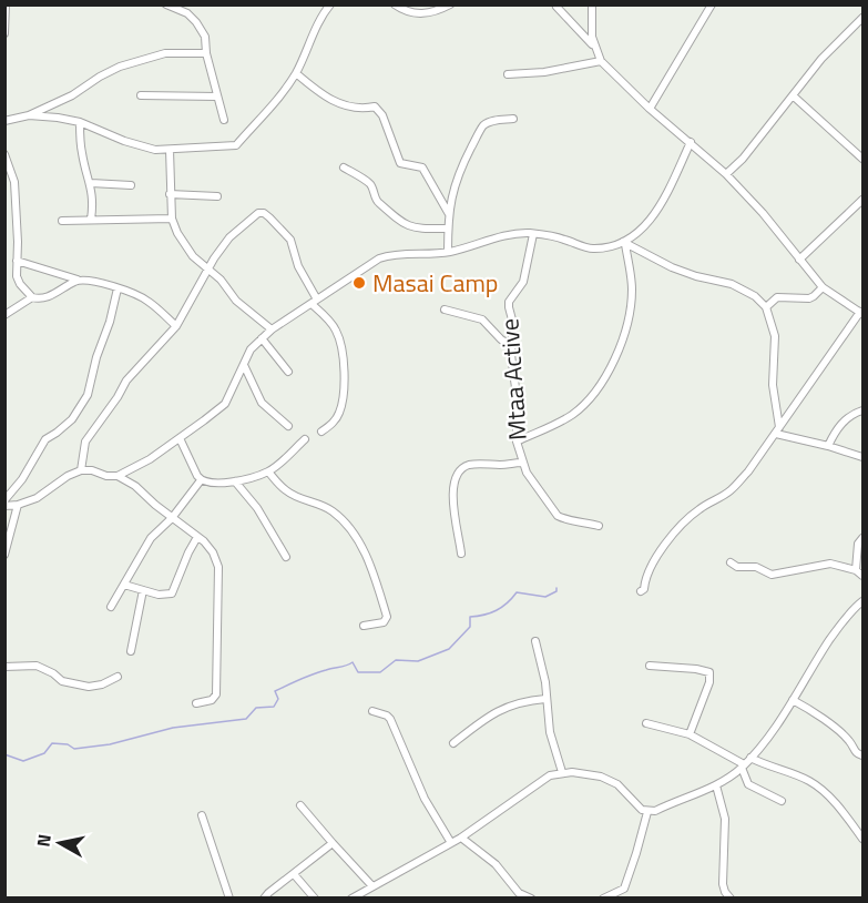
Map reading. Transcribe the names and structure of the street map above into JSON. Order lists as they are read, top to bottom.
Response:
{
  "streets": {
    "street": ["Mtaa Active"]
  },
  "places": ["Masai Camp"],
  "north": "left"
}
